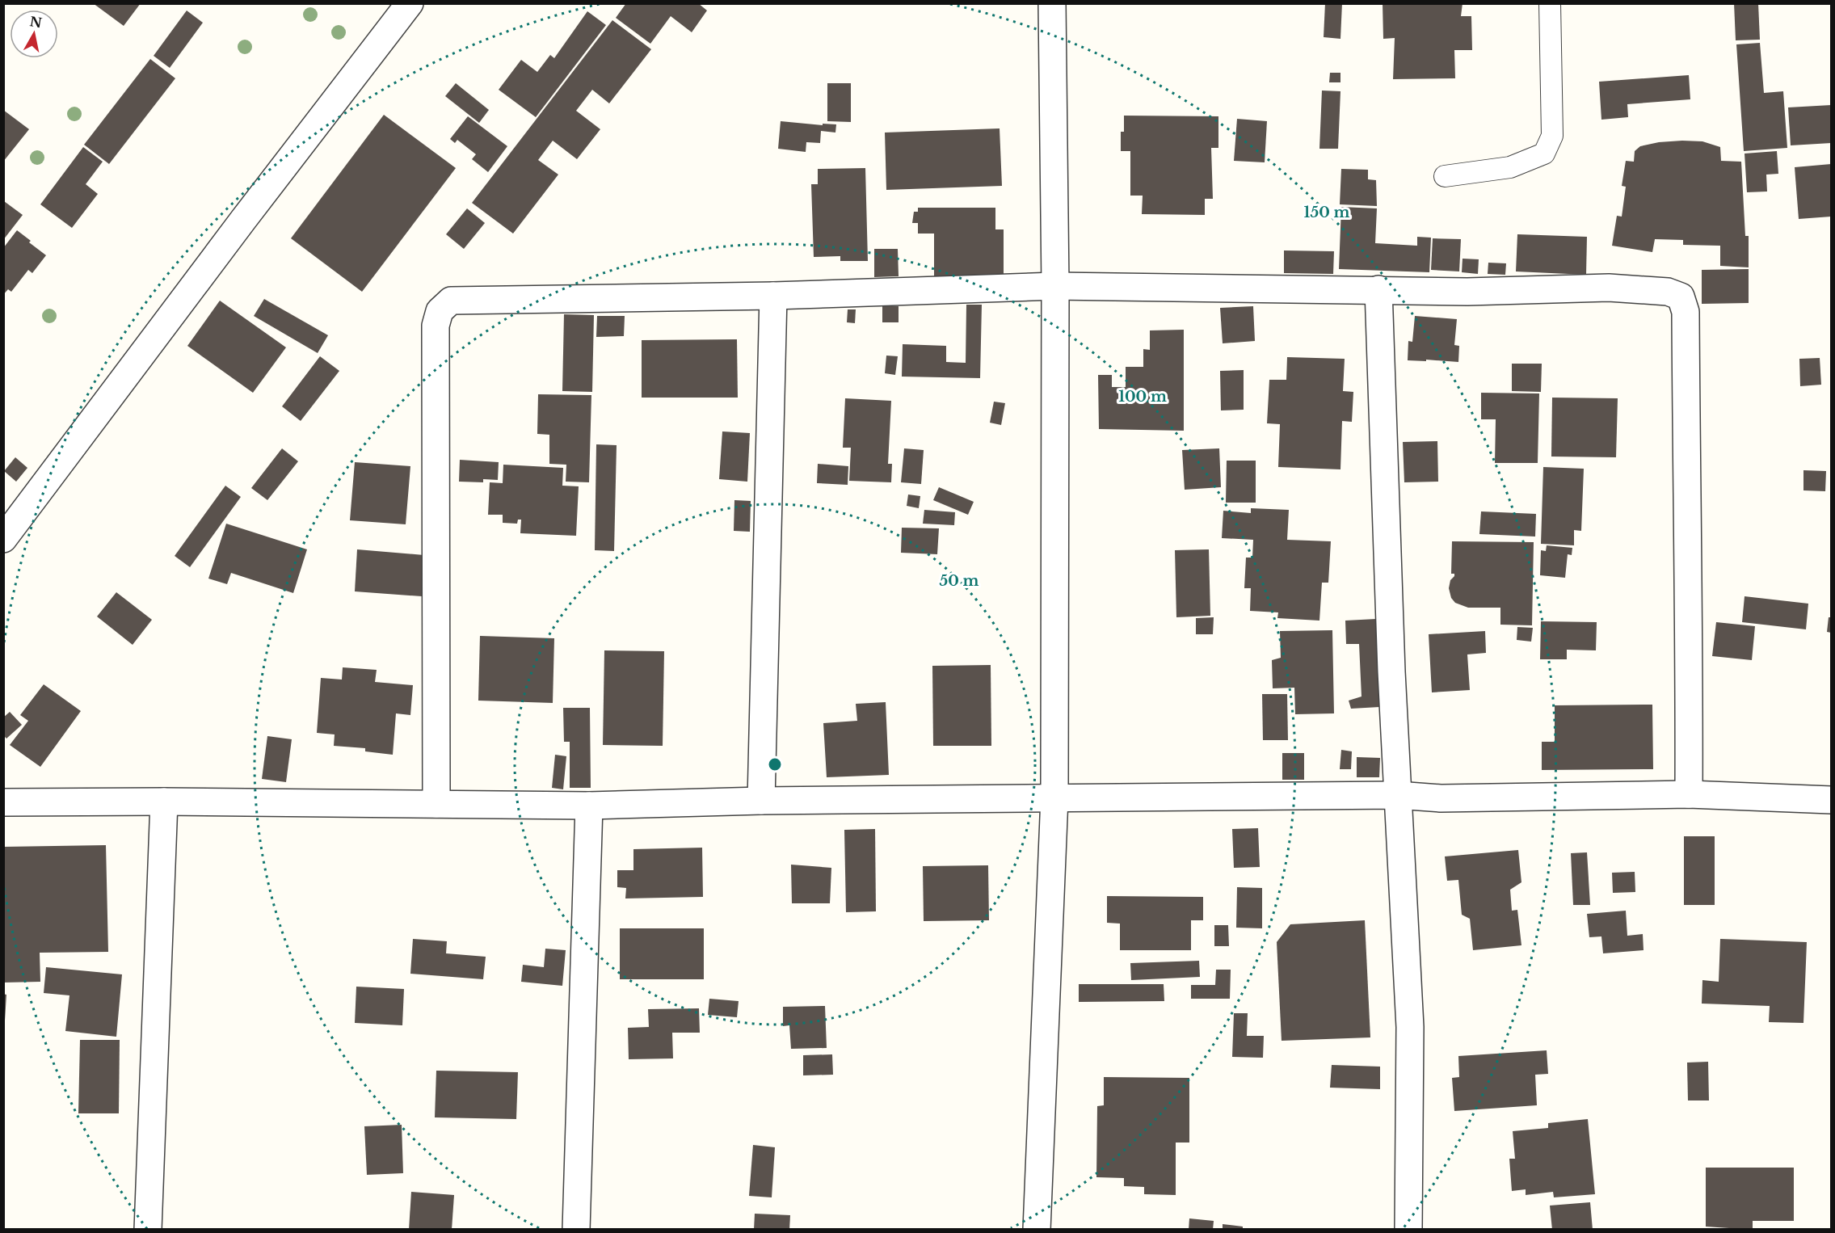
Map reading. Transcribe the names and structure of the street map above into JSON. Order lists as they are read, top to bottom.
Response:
{
  "north": "top",
  "rings": ["150 m", "100 m", "50 m"]
}
